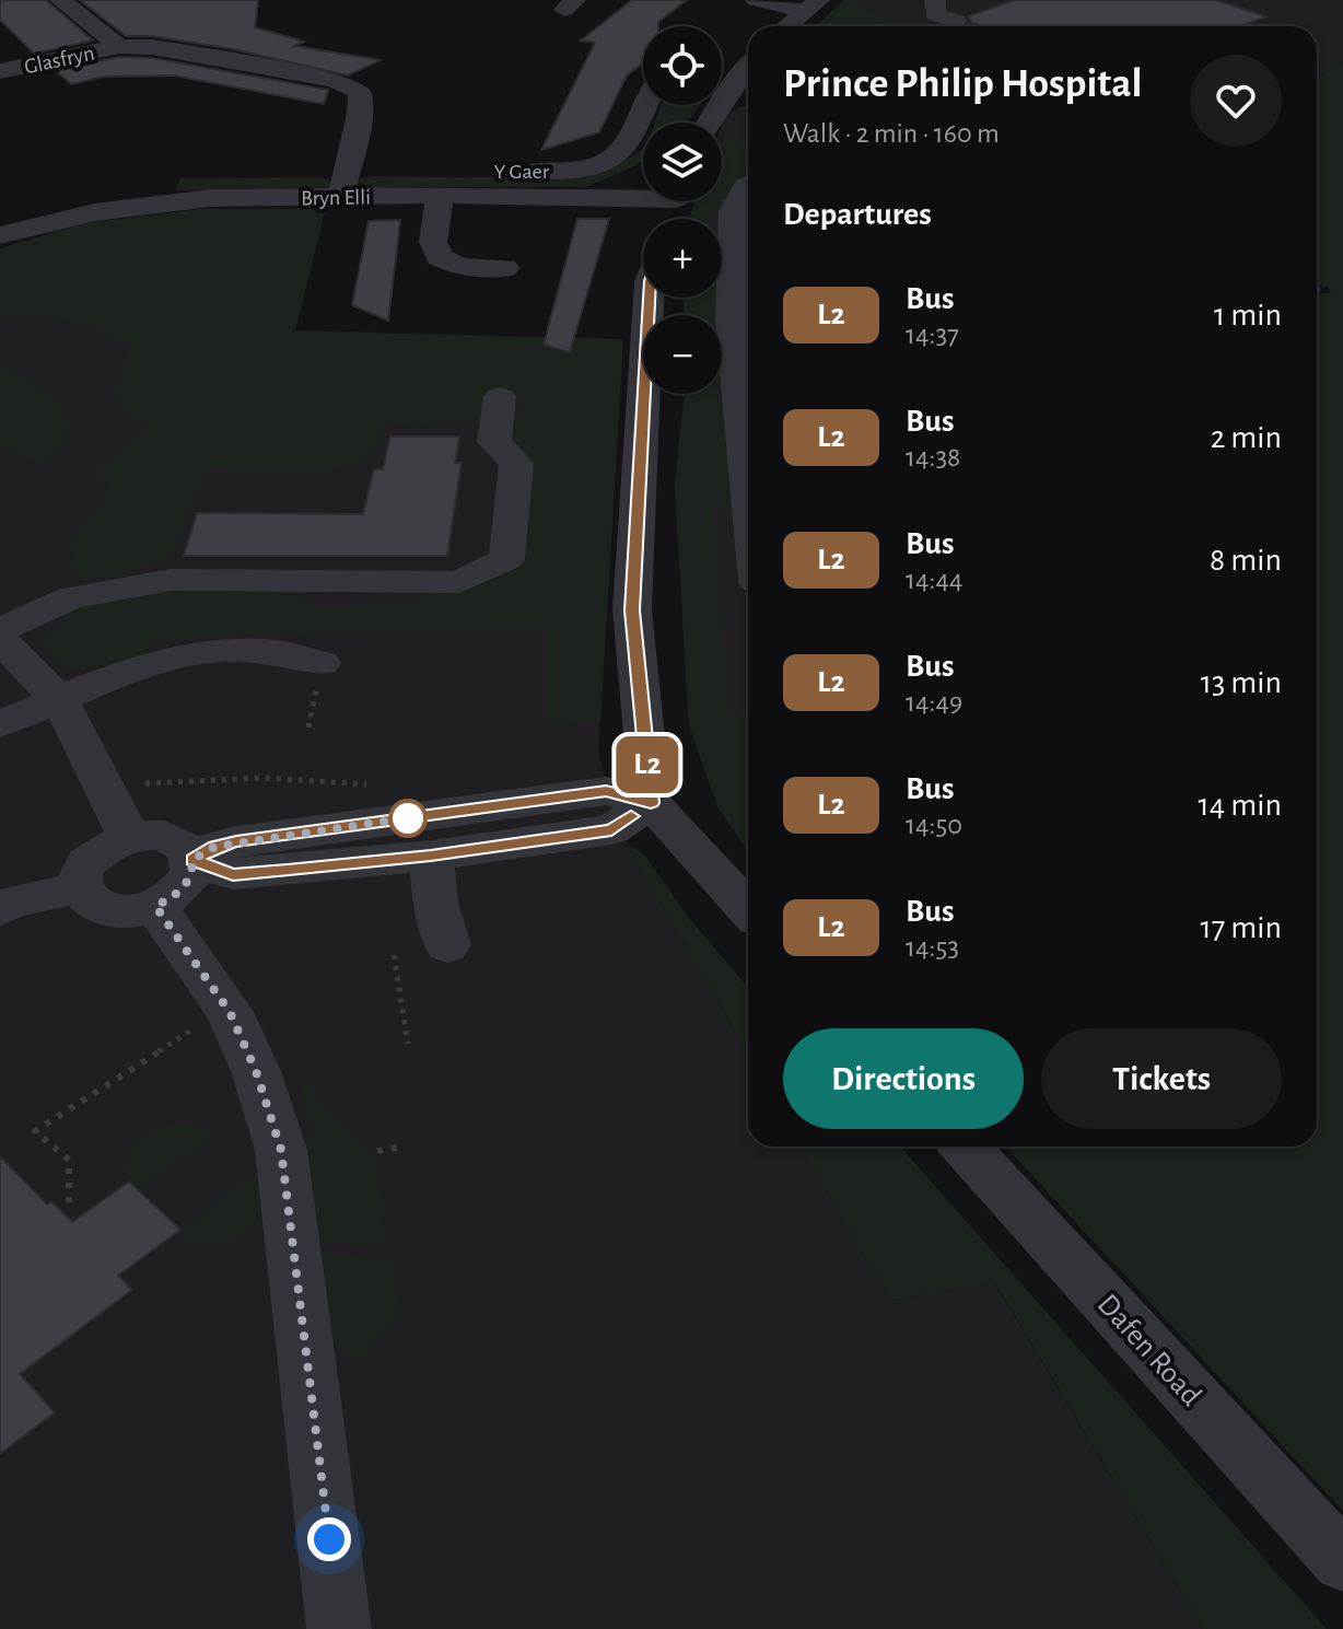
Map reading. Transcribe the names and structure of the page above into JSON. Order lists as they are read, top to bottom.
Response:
{
  "streets": {
    "street": [
      "Glasfryn",
      "Y Gaer",
      "Bryn Elli",
      "Dafen Road"
    ]
  },
  "crossings": [
    ["Y Gaer", "Bryn Elli"]
  ],
  "lines": ["bus line L2"],
  "page": {
    "on_map": "L2",
    "map_buttons": ["+", "−"],
    "heading": [
      ["Prince Philip Hospital", "Walk · 2 min · 160 m"],
      "Departures"
    ],
    "list": [
      {
        "mark": "L2",
        "name": "Bus",
        "note": "14:37",
        "value": "1 min"
      },
      {
        "mark": "L2",
        "name": "Bus",
        "note": "14:38",
        "value": "2 min"
      },
      {
        "mark": "L2",
        "name": "Bus",
        "note": "14:44",
        "value": "8 min"
      },
      {
        "mark": "L2",
        "name": "Bus",
        "note": "14:49",
        "value": "13 min"
      },
      {
        "mark": "L2",
        "name": "Bus",
        "note": "14:50",
        "value": "14 min"
      },
      {
        "mark": "L2",
        "name": "Bus",
        "note": "14:53",
        "value": "17 min"
      }
    ],
    "buttons": ["Directions", "Tickets"]
  }
}
